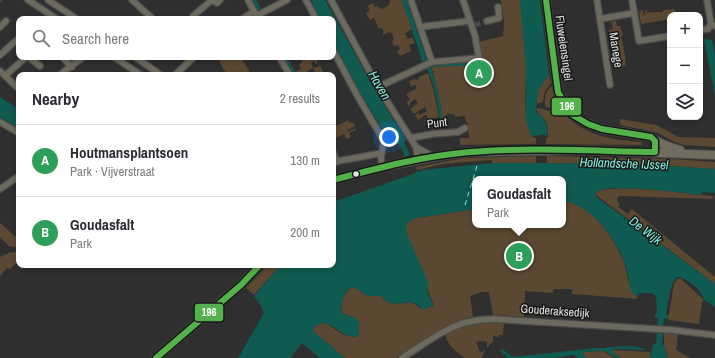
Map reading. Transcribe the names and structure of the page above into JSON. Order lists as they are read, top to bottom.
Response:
{
  "streets": {
    "main road": ["Fluwelensingel"],
    "street": ["Manege", "Punt", "Gouderaksedijk"]
  },
  "water": ["Haven", "Hollandsche IJssel", "De Wijk"],
  "lines": ["transit line 196"],
  "page": {
    "map_buttons": ["+", "−"],
    "search": "Search here",
    "pins": ["A", "B"],
    "heading": ["Nearby", "2 results"],
    "list": [
      {
        "mark": "A",
        "name": "Houtmansplantsoen",
        "note": "Park · Vijverstraat",
        "value": "130 m"
      },
      {
        "mark": "B",
        "name": "Goudasfalt",
        "note": "Park",
        "value": "200 m"
      }
    ],
    "popup": ["Goudasfalt", "Park"]
  }
}
